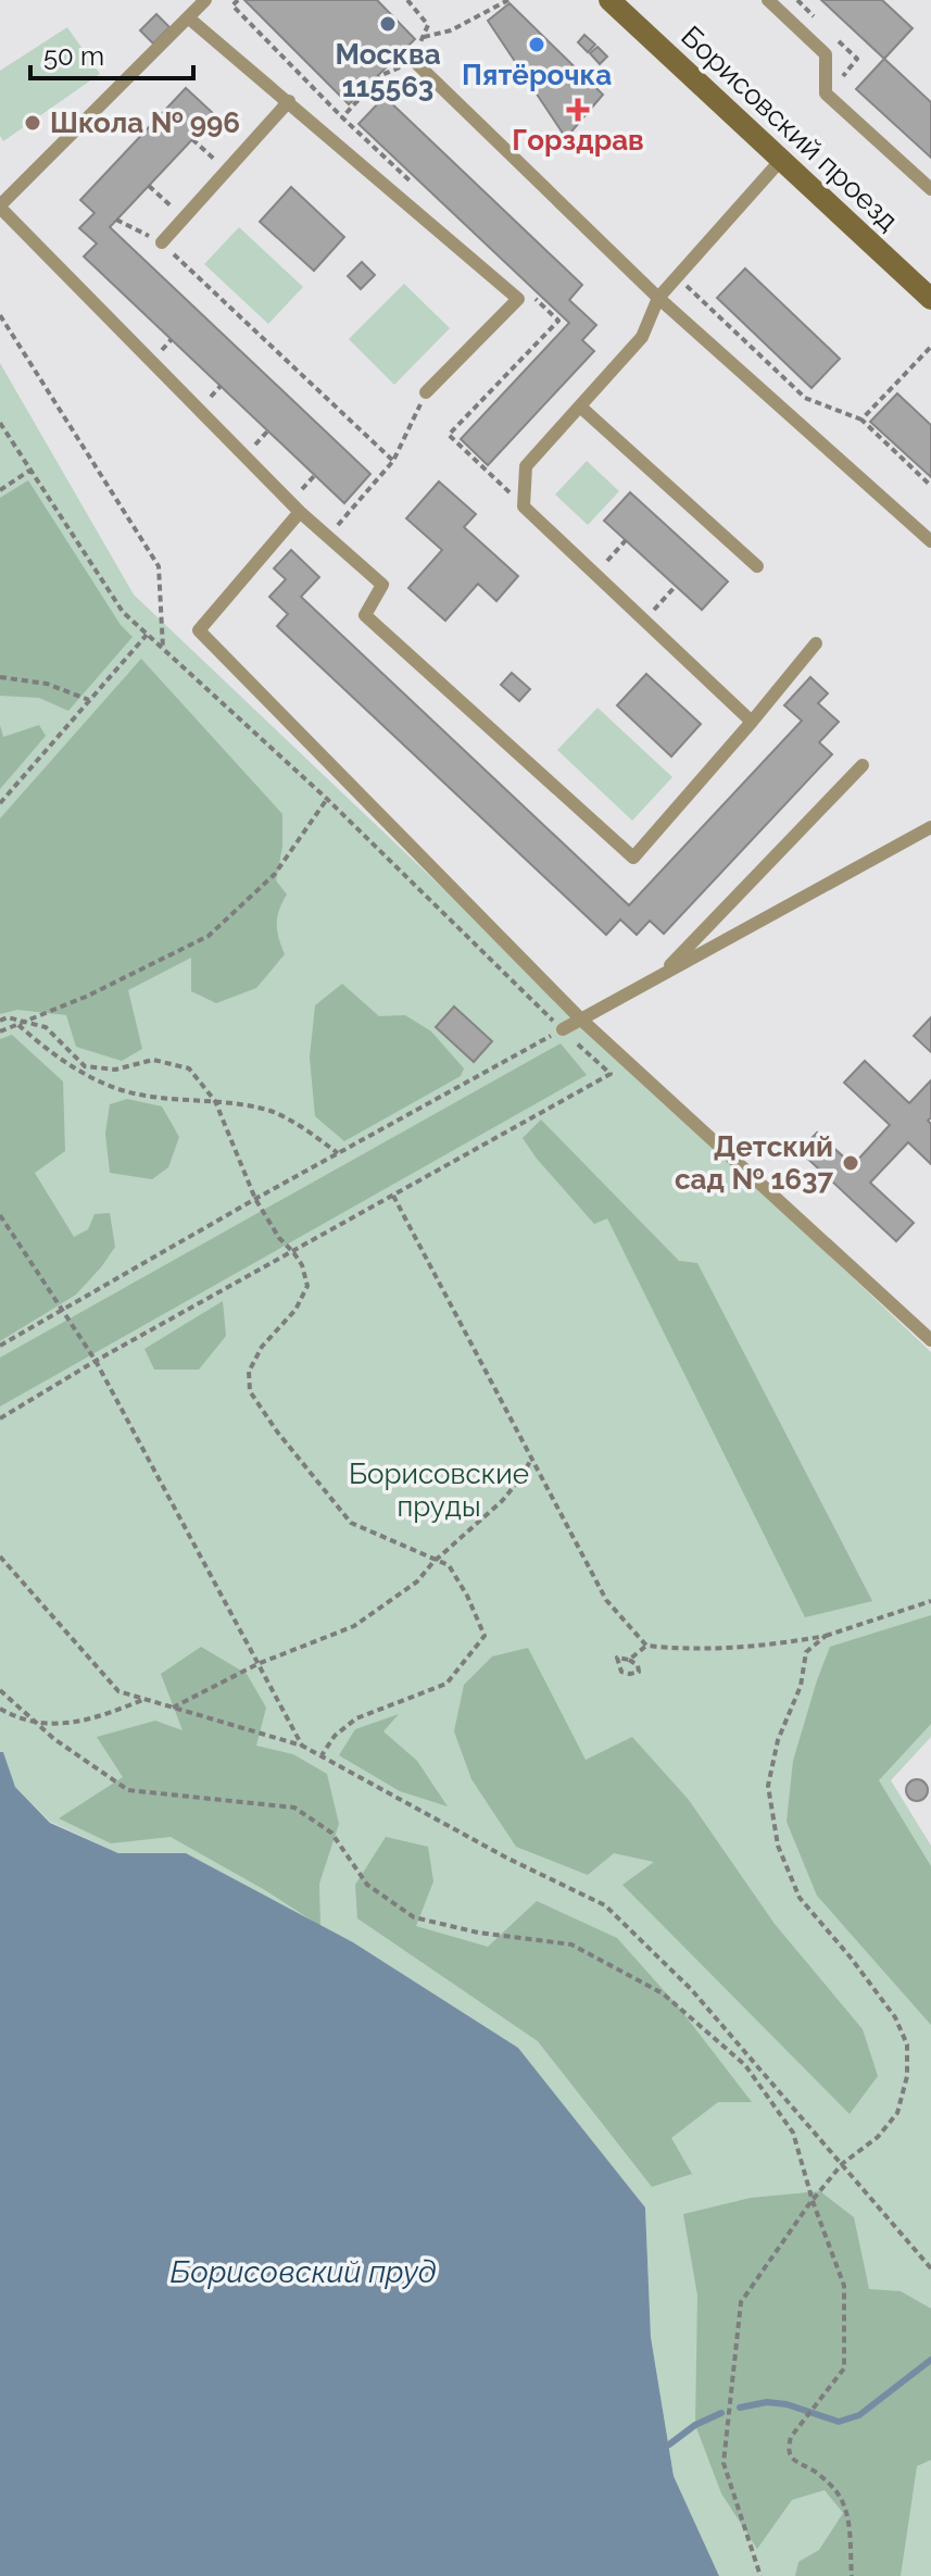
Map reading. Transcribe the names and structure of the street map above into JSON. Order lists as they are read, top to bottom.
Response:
{
  "streets": {
    "street": ["Борисовский проезд"]
  },
  "water": ["Борисовский пруд"],
  "parks": ["Борисовские пруды"],
  "places": {
    "other": [
      "Москва 115563",
      "Пятёрочка",
      "Школа № 996",
      "Детский сад № 1637"
    ],
    "health": ["Горздрав"]
  },
  "scale_bar": "50 m"
}
